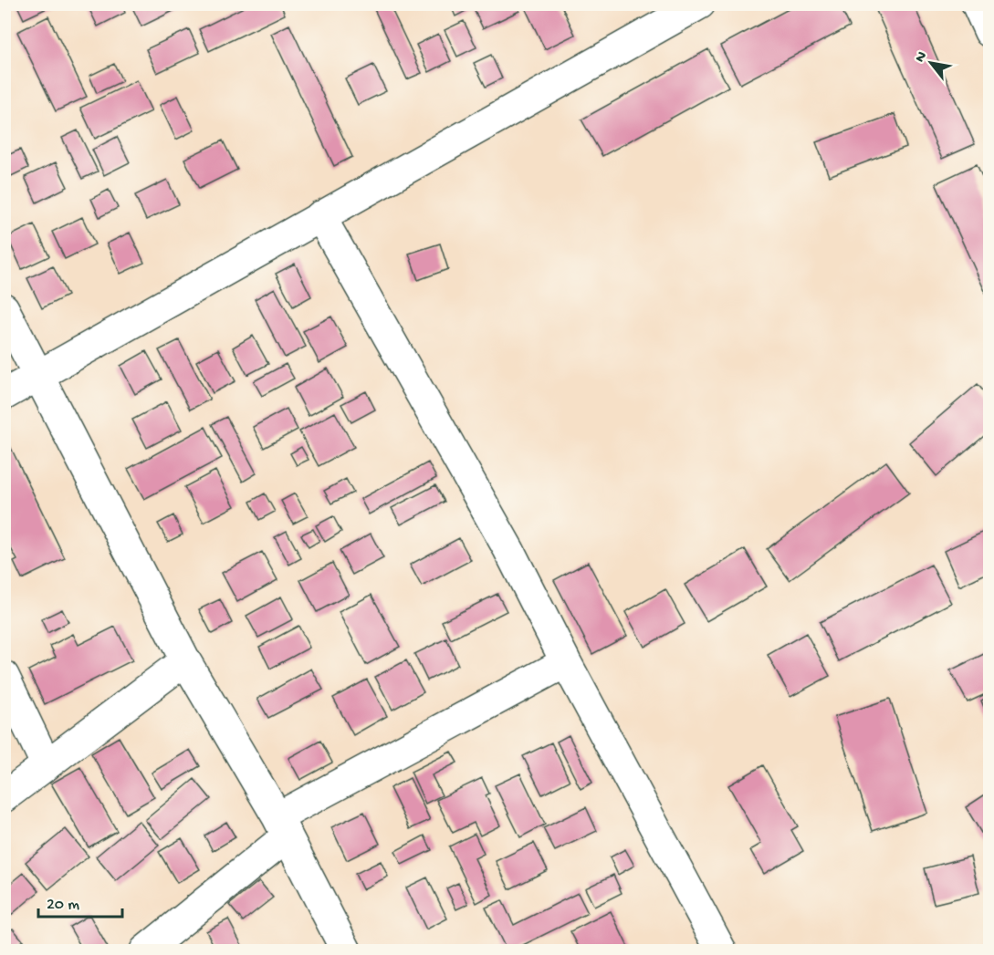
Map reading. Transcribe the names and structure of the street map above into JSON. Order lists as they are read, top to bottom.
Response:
{
  "scale_bar": "20 m",
  "north": "top left"
}
